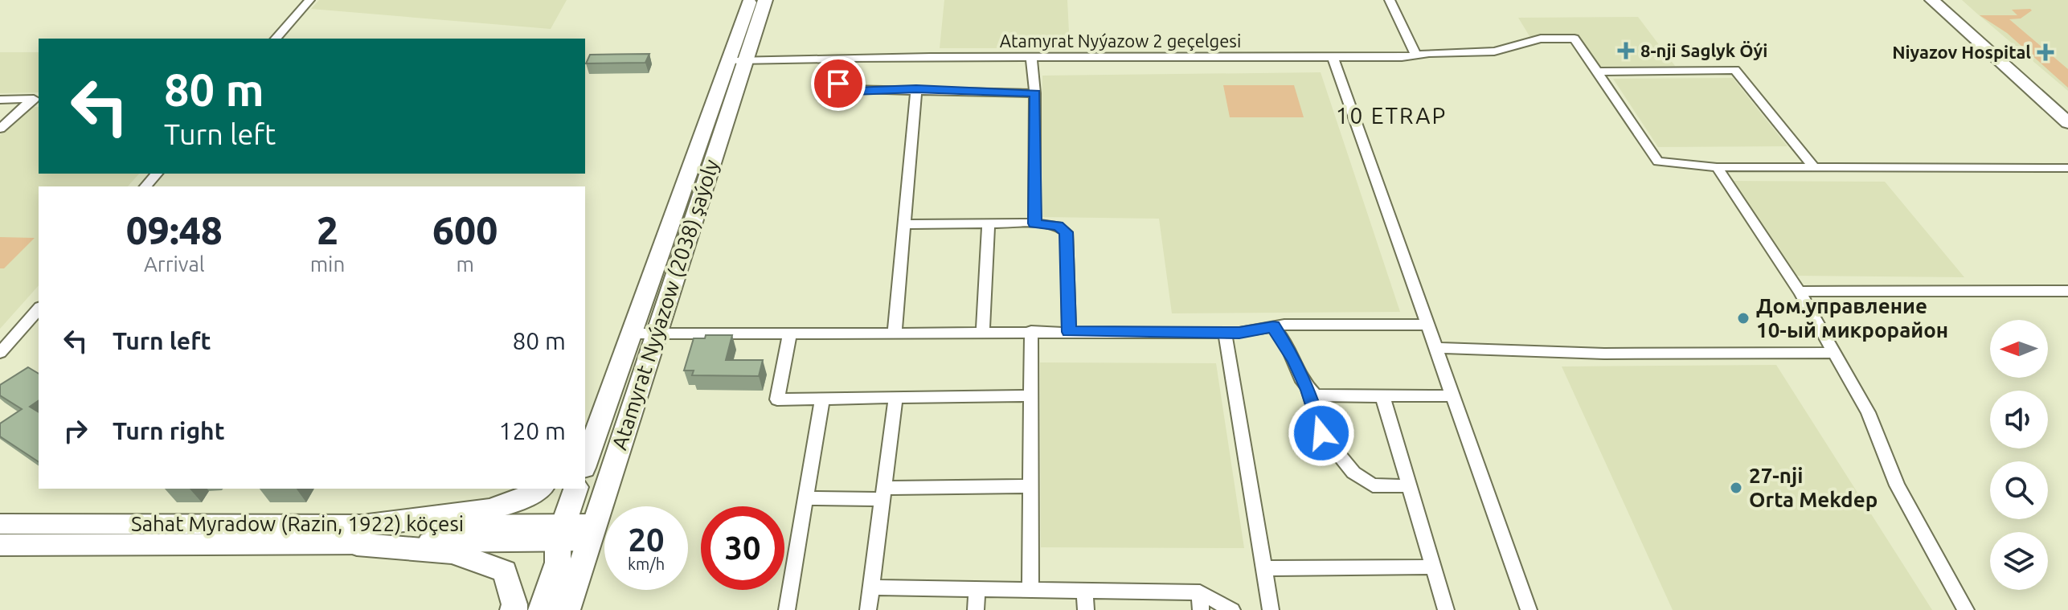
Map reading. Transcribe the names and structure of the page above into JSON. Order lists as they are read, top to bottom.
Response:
{
  "streets": {
    "main road": ["Atamyrat Nyýazow (2038) şaýoly", "Sahat Myradow (Razin, 1922) köçesi"],
    "street": ["Atamyrat Nyýazow 2 geçelgesi"]
  },
  "crossings": [
    ["Atamyrat Nyýazow 2 geçelgesi", "Atamyrat Nyýazow (2038) şaýoly"]
  ],
  "districts": ["10 ETRAP"],
  "places": {
    "health": ["8-nji Saglyk Öýi", "Niyazov Hospital"],
    "other": ["Дом.управление 10-ый микрорайон", "27-nji Orta Mekdep"]
  },
  "north": "left",
  "page": {
    "turn": ["80 m", "Turn left"],
    "eta": [
      "09:48",
      "Arrival",
      "2",
      "min",
      "600",
      "m"
    ],
    "list": [
      {
        "name": "Turn left",
        "value": "80 m"
      },
      {
        "name": "Turn right",
        "value": "120 m"
      }
    ],
    "speed": "20 km/h",
    "limit": "30"
  }
}
